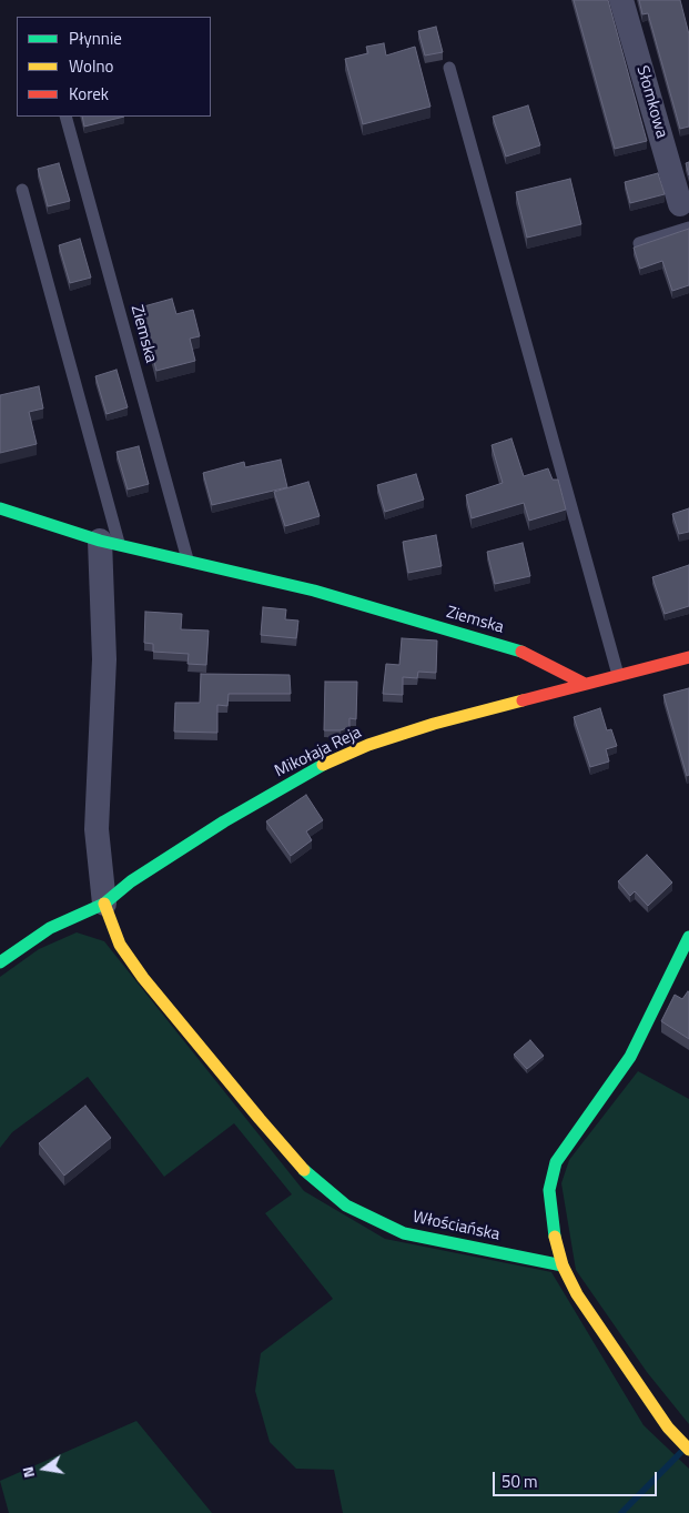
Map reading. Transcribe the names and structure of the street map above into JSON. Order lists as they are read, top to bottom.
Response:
{
  "streets": {
    "street": [
      "Słomkowa",
      "Ziemska",
      "Mikołaja Reja",
      "Włościańska"
    ]
  },
  "crossings": [
    ["Ziemska", "Mikołaja Reja"],
    ["Mikołaja Reja", "Włościańska"]
  ],
  "legend": ["Płynnie", "Wolno", "Korek"],
  "scale_bar": "50 m",
  "north": "left"
}
